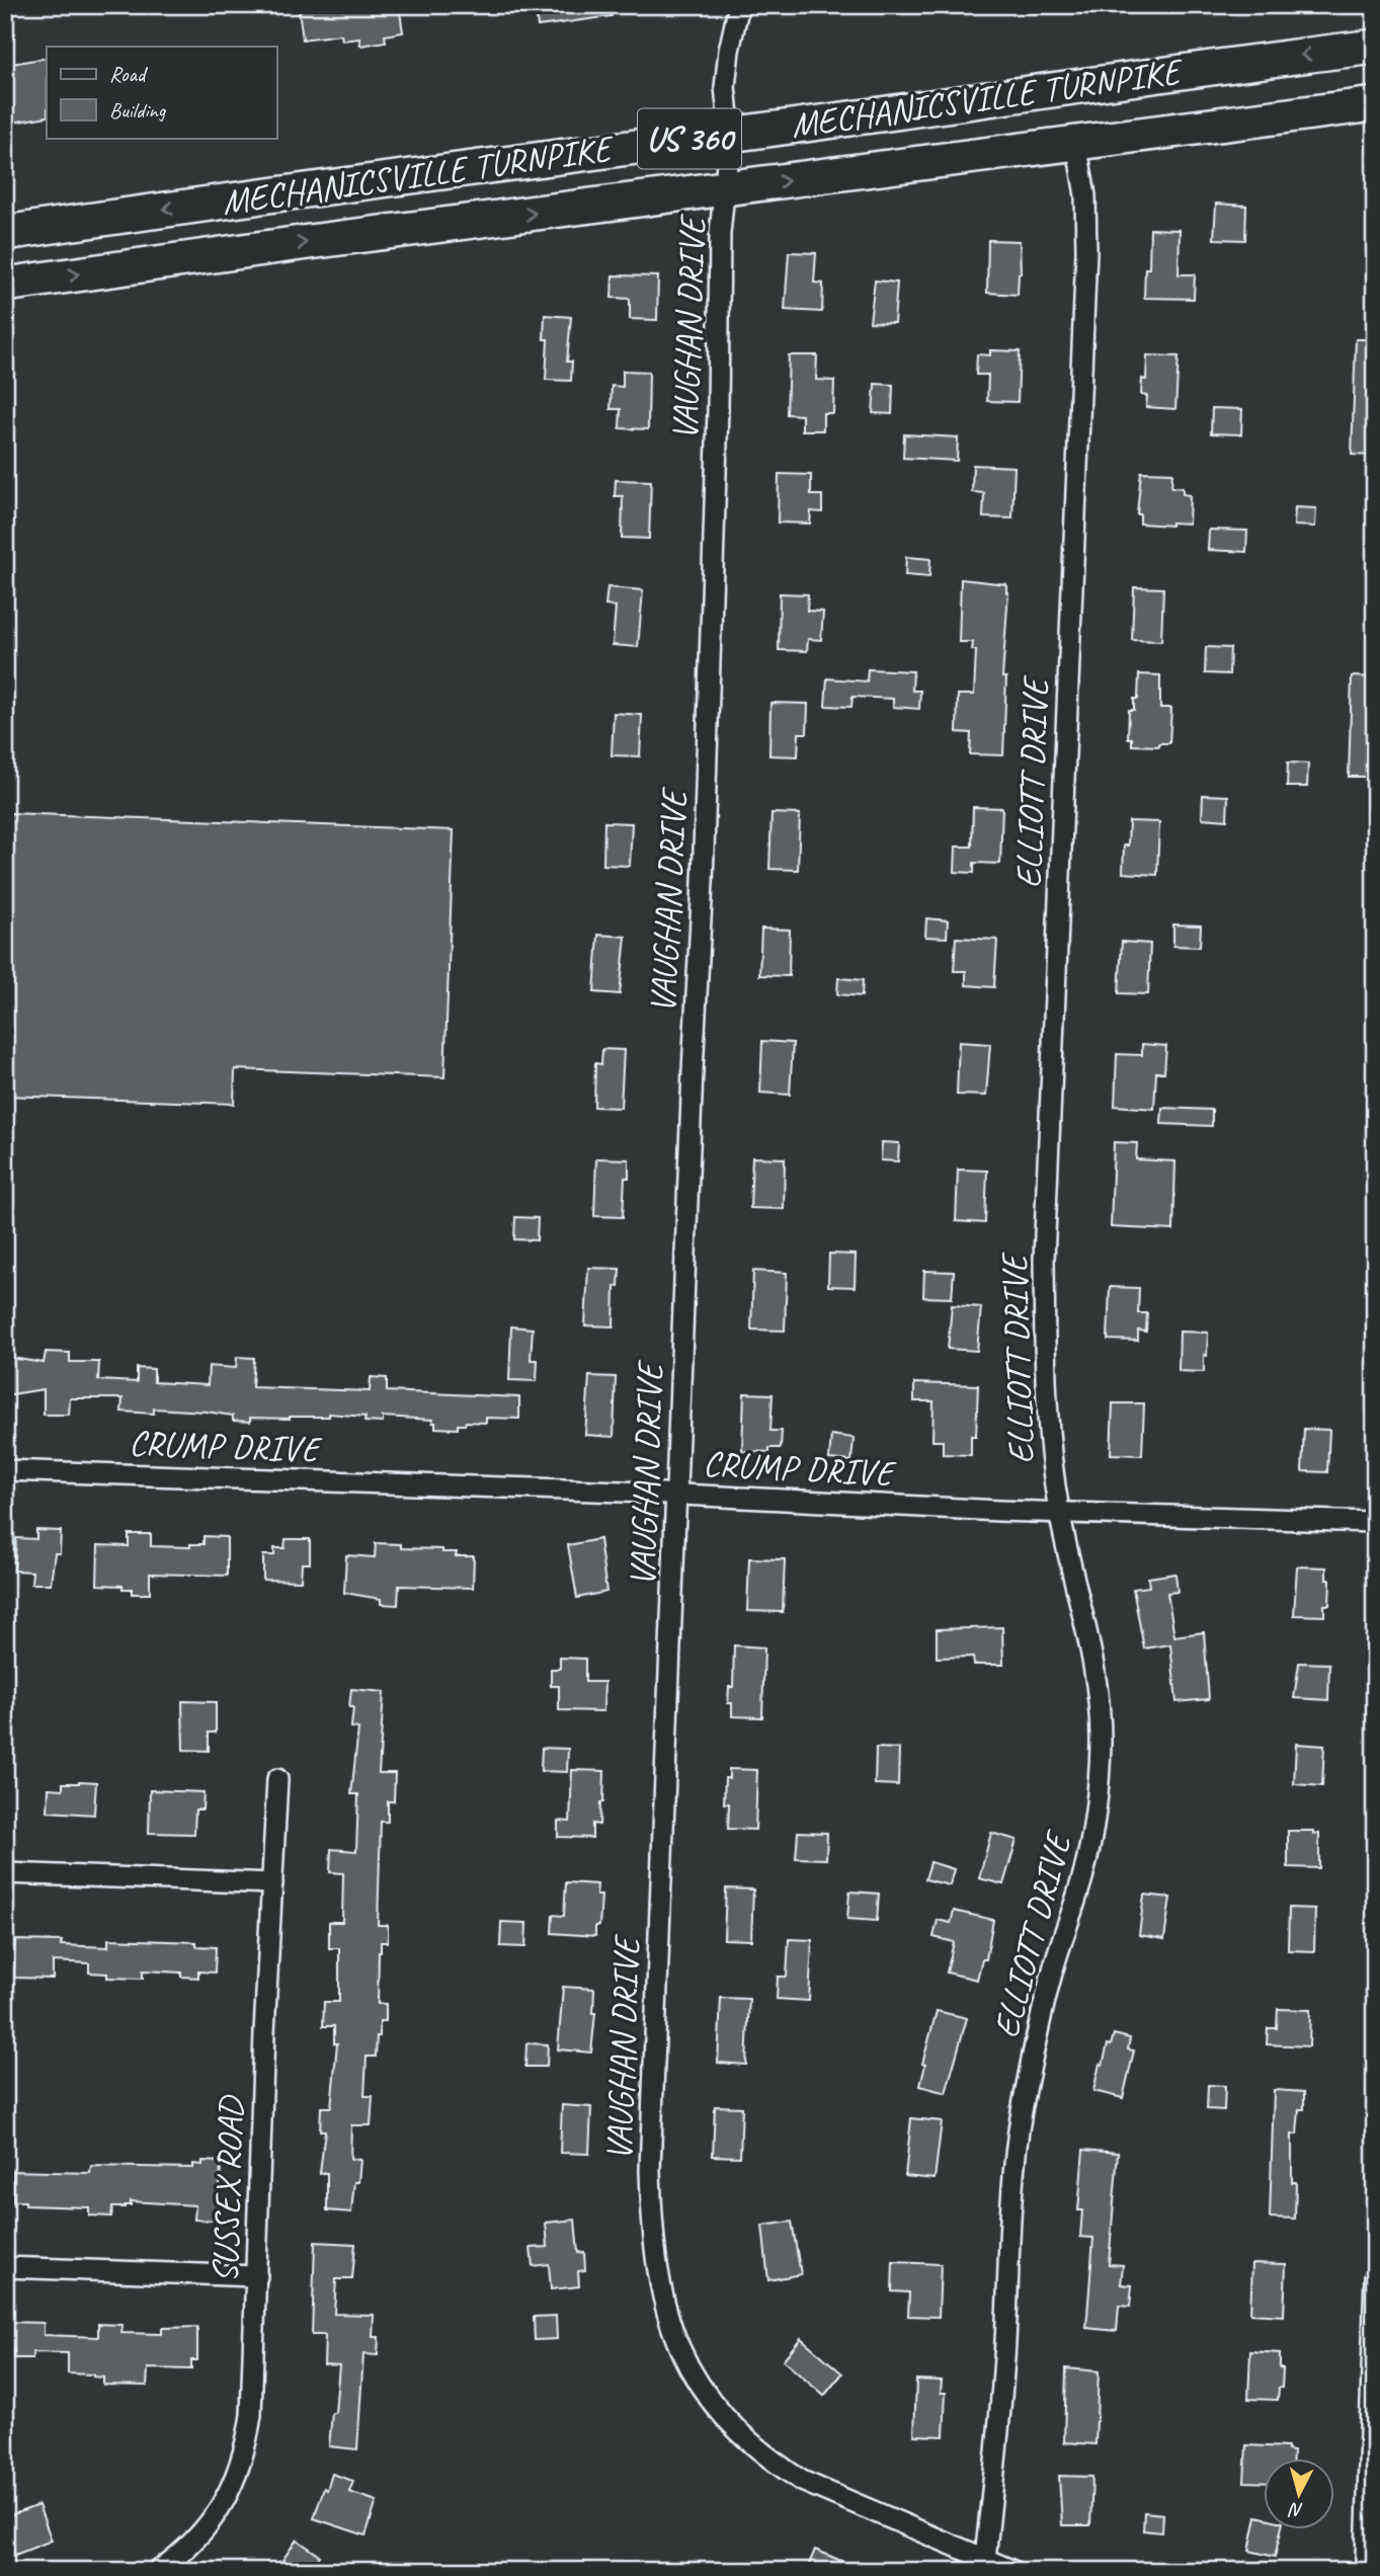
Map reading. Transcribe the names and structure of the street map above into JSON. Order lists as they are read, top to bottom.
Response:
{
  "streets": {
    "highway": ["MECHANICSVILLE TURNPIKE", "US 360"],
    "street": [
      "VAUGHAN DRIVE",
      "ELLIOTT DRIVE",
      "CRUMP DRIVE",
      "SUSSEX ROAD"
    ]
  },
  "crossings": [
    ["MECHANICSVILLE TURNPIKE", "VAUGHAN DRIVE"],
    ["MECHANICSVILLE TURNPIKE", "ELLIOTT DRIVE"],
    ["VAUGHAN DRIVE", "ELLIOTT DRIVE"],
    ["VAUGHAN DRIVE", "CRUMP DRIVE"],
    ["ELLIOTT DRIVE", "CRUMP DRIVE"]
  ],
  "legend": ["Road", "Building"],
  "north": "bottom"
}
